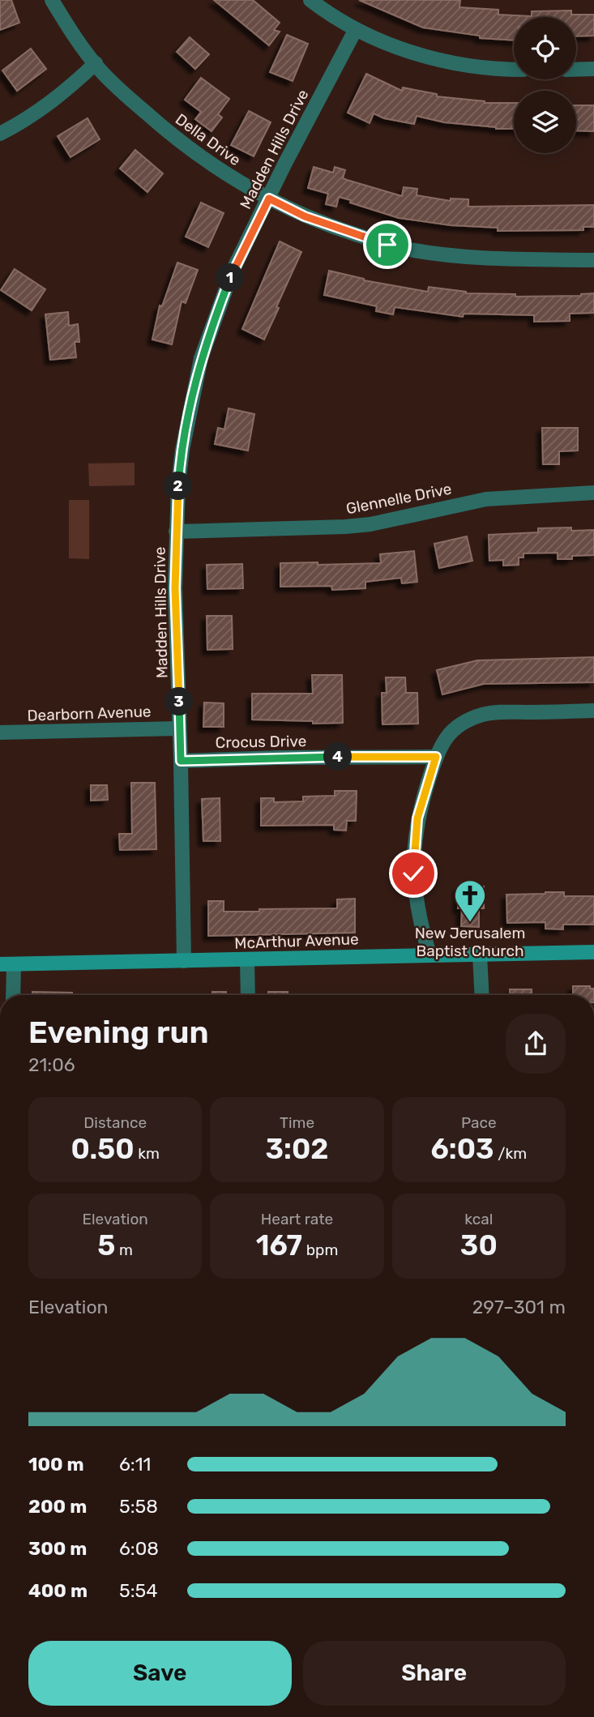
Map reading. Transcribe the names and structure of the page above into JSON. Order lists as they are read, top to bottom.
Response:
{
  "streets": {
    "street": [
      "Della Drive",
      "Madden Hills Drive",
      "Glennelle Drive",
      "Dearborn Avenue",
      "Crocus Drive",
      "McArthur Avenue"
    ]
  },
  "crossings": [
    ["Della Drive", "Madden Hills Drive"],
    ["Madden Hills Drive", "Glennelle Drive"],
    ["Madden Hills Drive", "Dearborn Avenue"],
    ["Madden Hills Drive", "Crocus Drive"],
    ["Madden Hills Drive", "McArthur Avenue"]
  ],
  "places": {
    "church": ["New Jerusalem Baptist Church"]
  },
  "page": {
    "pins": [
      "1",
      "2",
      "3",
      "4"
    ],
    "heading": ["Evening run", "21:06"],
    "stats": [
      ["Distance", "0.50 km"],
      ["Time", "3:02"],
      ["Pace", "6:03 /km"],
      ["Elevation", "5 m"],
      ["Heart rate", "167 bpm"],
      ["kcal", "30"]
    ],
    "chart": ["Elevation", "297–301 m"],
    "list": [
      {
        "name": "100 m",
        "note": "6:11"
      },
      {
        "name": "200 m",
        "note": "5:58"
      },
      {
        "name": "300 m",
        "note": "6:08"
      },
      {
        "name": "400 m",
        "note": "5:54"
      }
    ],
    "buttons": ["Save", "Share"]
  }
}
